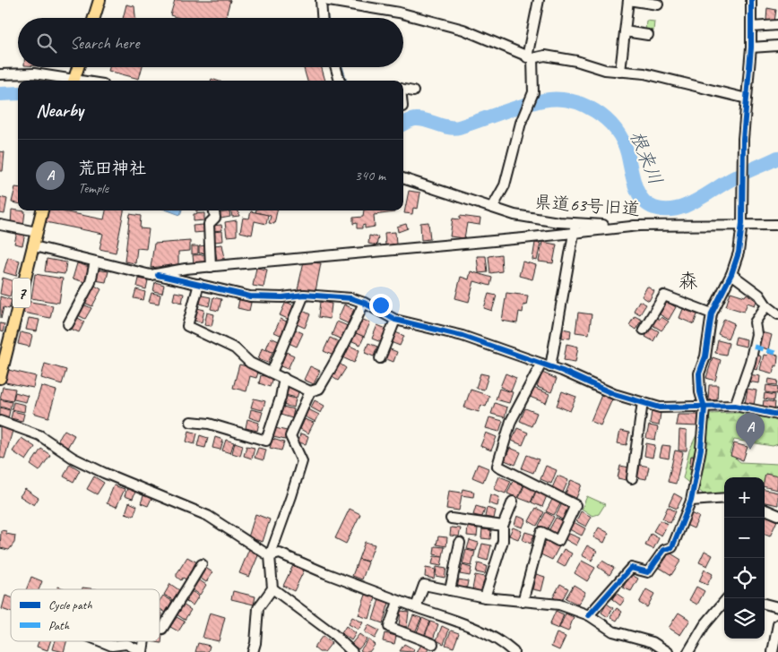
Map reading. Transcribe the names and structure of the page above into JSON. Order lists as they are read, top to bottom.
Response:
{
  "streets": {
    "main road": ["7"],
    "street": ["県道63号旧道"]
  },
  "districts": ["森"],
  "water": ["根来川"],
  "legend": ["Cycle path", "Path"],
  "page": {
    "search": "Search here",
    "heading": "Nearby",
    "list": [
      {
        "mark": "A",
        "name": "荒田神社",
        "note": "Temple",
        "value": "340 m"
      }
    ],
    "pins": "A",
    "map_buttons": ["+", "−"]
  }
}
